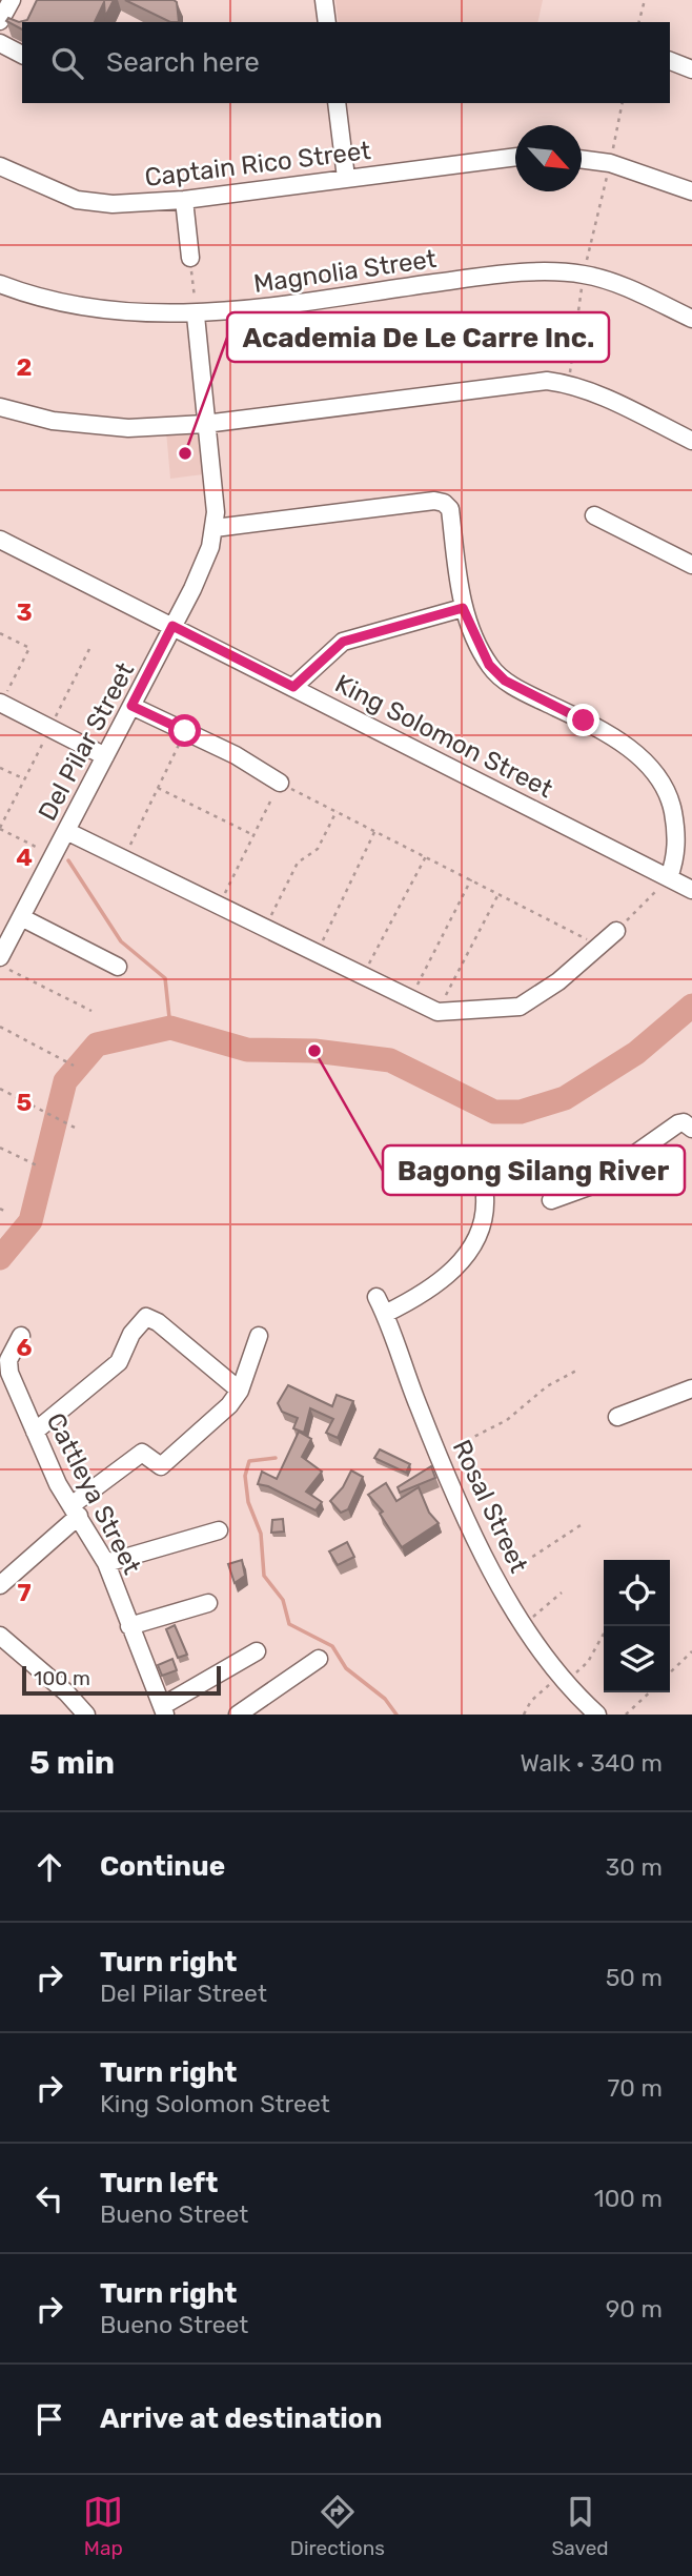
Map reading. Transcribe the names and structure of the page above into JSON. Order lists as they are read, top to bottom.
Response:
{
  "streets": {
    "street": [
      "Captain Rico Street",
      "Magnolia Street",
      "King Solomon Street",
      "Del Pilar Street",
      "Cattleya Street",
      "Rosal Street"
    ]
  },
  "crossings": [
    ["Magnolia Street", "Del Pilar Street"],
    ["King Solomon Street", "Del Pilar Street"]
  ],
  "places": ["Academia De Le Carre Inc.", "Bagong Silang River"],
  "scale_bar": "100 m",
  "north": "bottom right",
  "page": {
    "search": "Search here",
    "scale": "100 m",
    "heading": ["5 min", "Walk · 340 m"],
    "list": [
      ["Continue", "30 m"],
      ["Turn right", "Del Pilar Street", "50 m"],
      ["Turn right", "King Solomon Street", "70 m"],
      ["Turn left", "Bueno Street", "100 m"],
      ["Turn right", "Bueno Street", "90 m"],
      "Arrive at destination"
    ],
    "nav": ["Map", "Directions", "Saved"]
  },
  "grid": {
    "rows": [
      "2",
      "3",
      "4",
      "5",
      "6",
      "7"
    ]
  }
}
